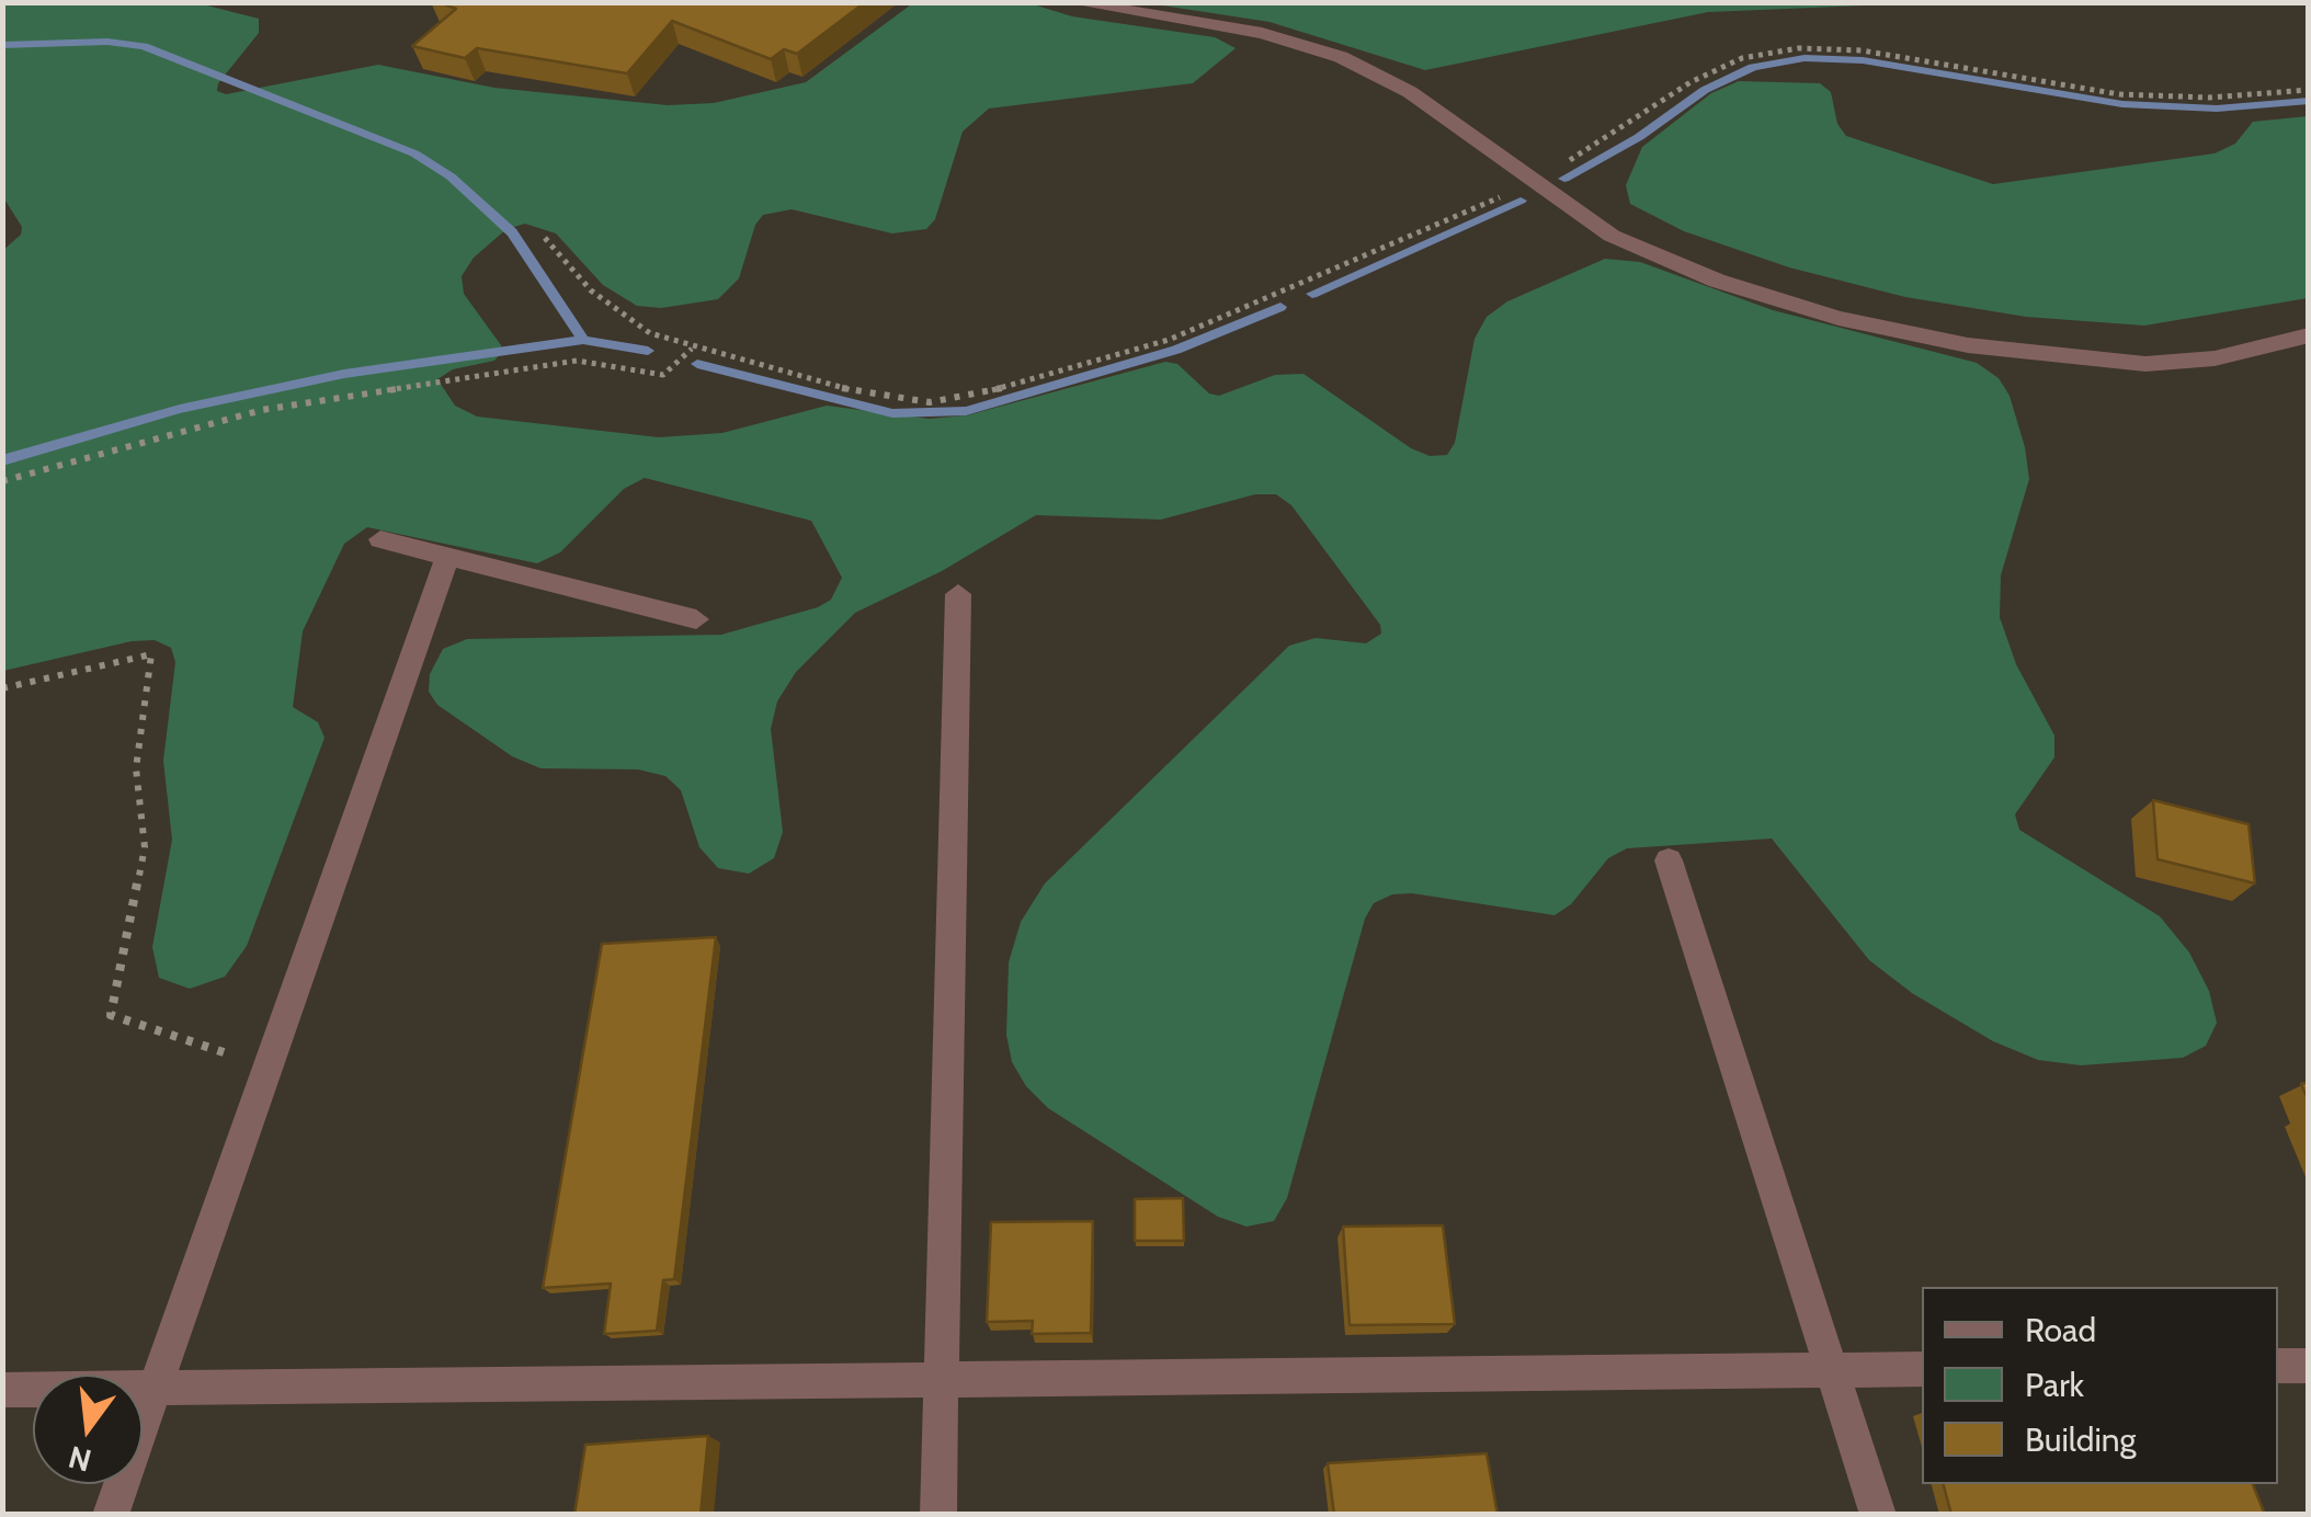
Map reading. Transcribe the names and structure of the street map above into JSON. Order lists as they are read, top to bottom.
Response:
{
  "legend": ["Road", "Park", "Building"],
  "north": "bottom"
}
